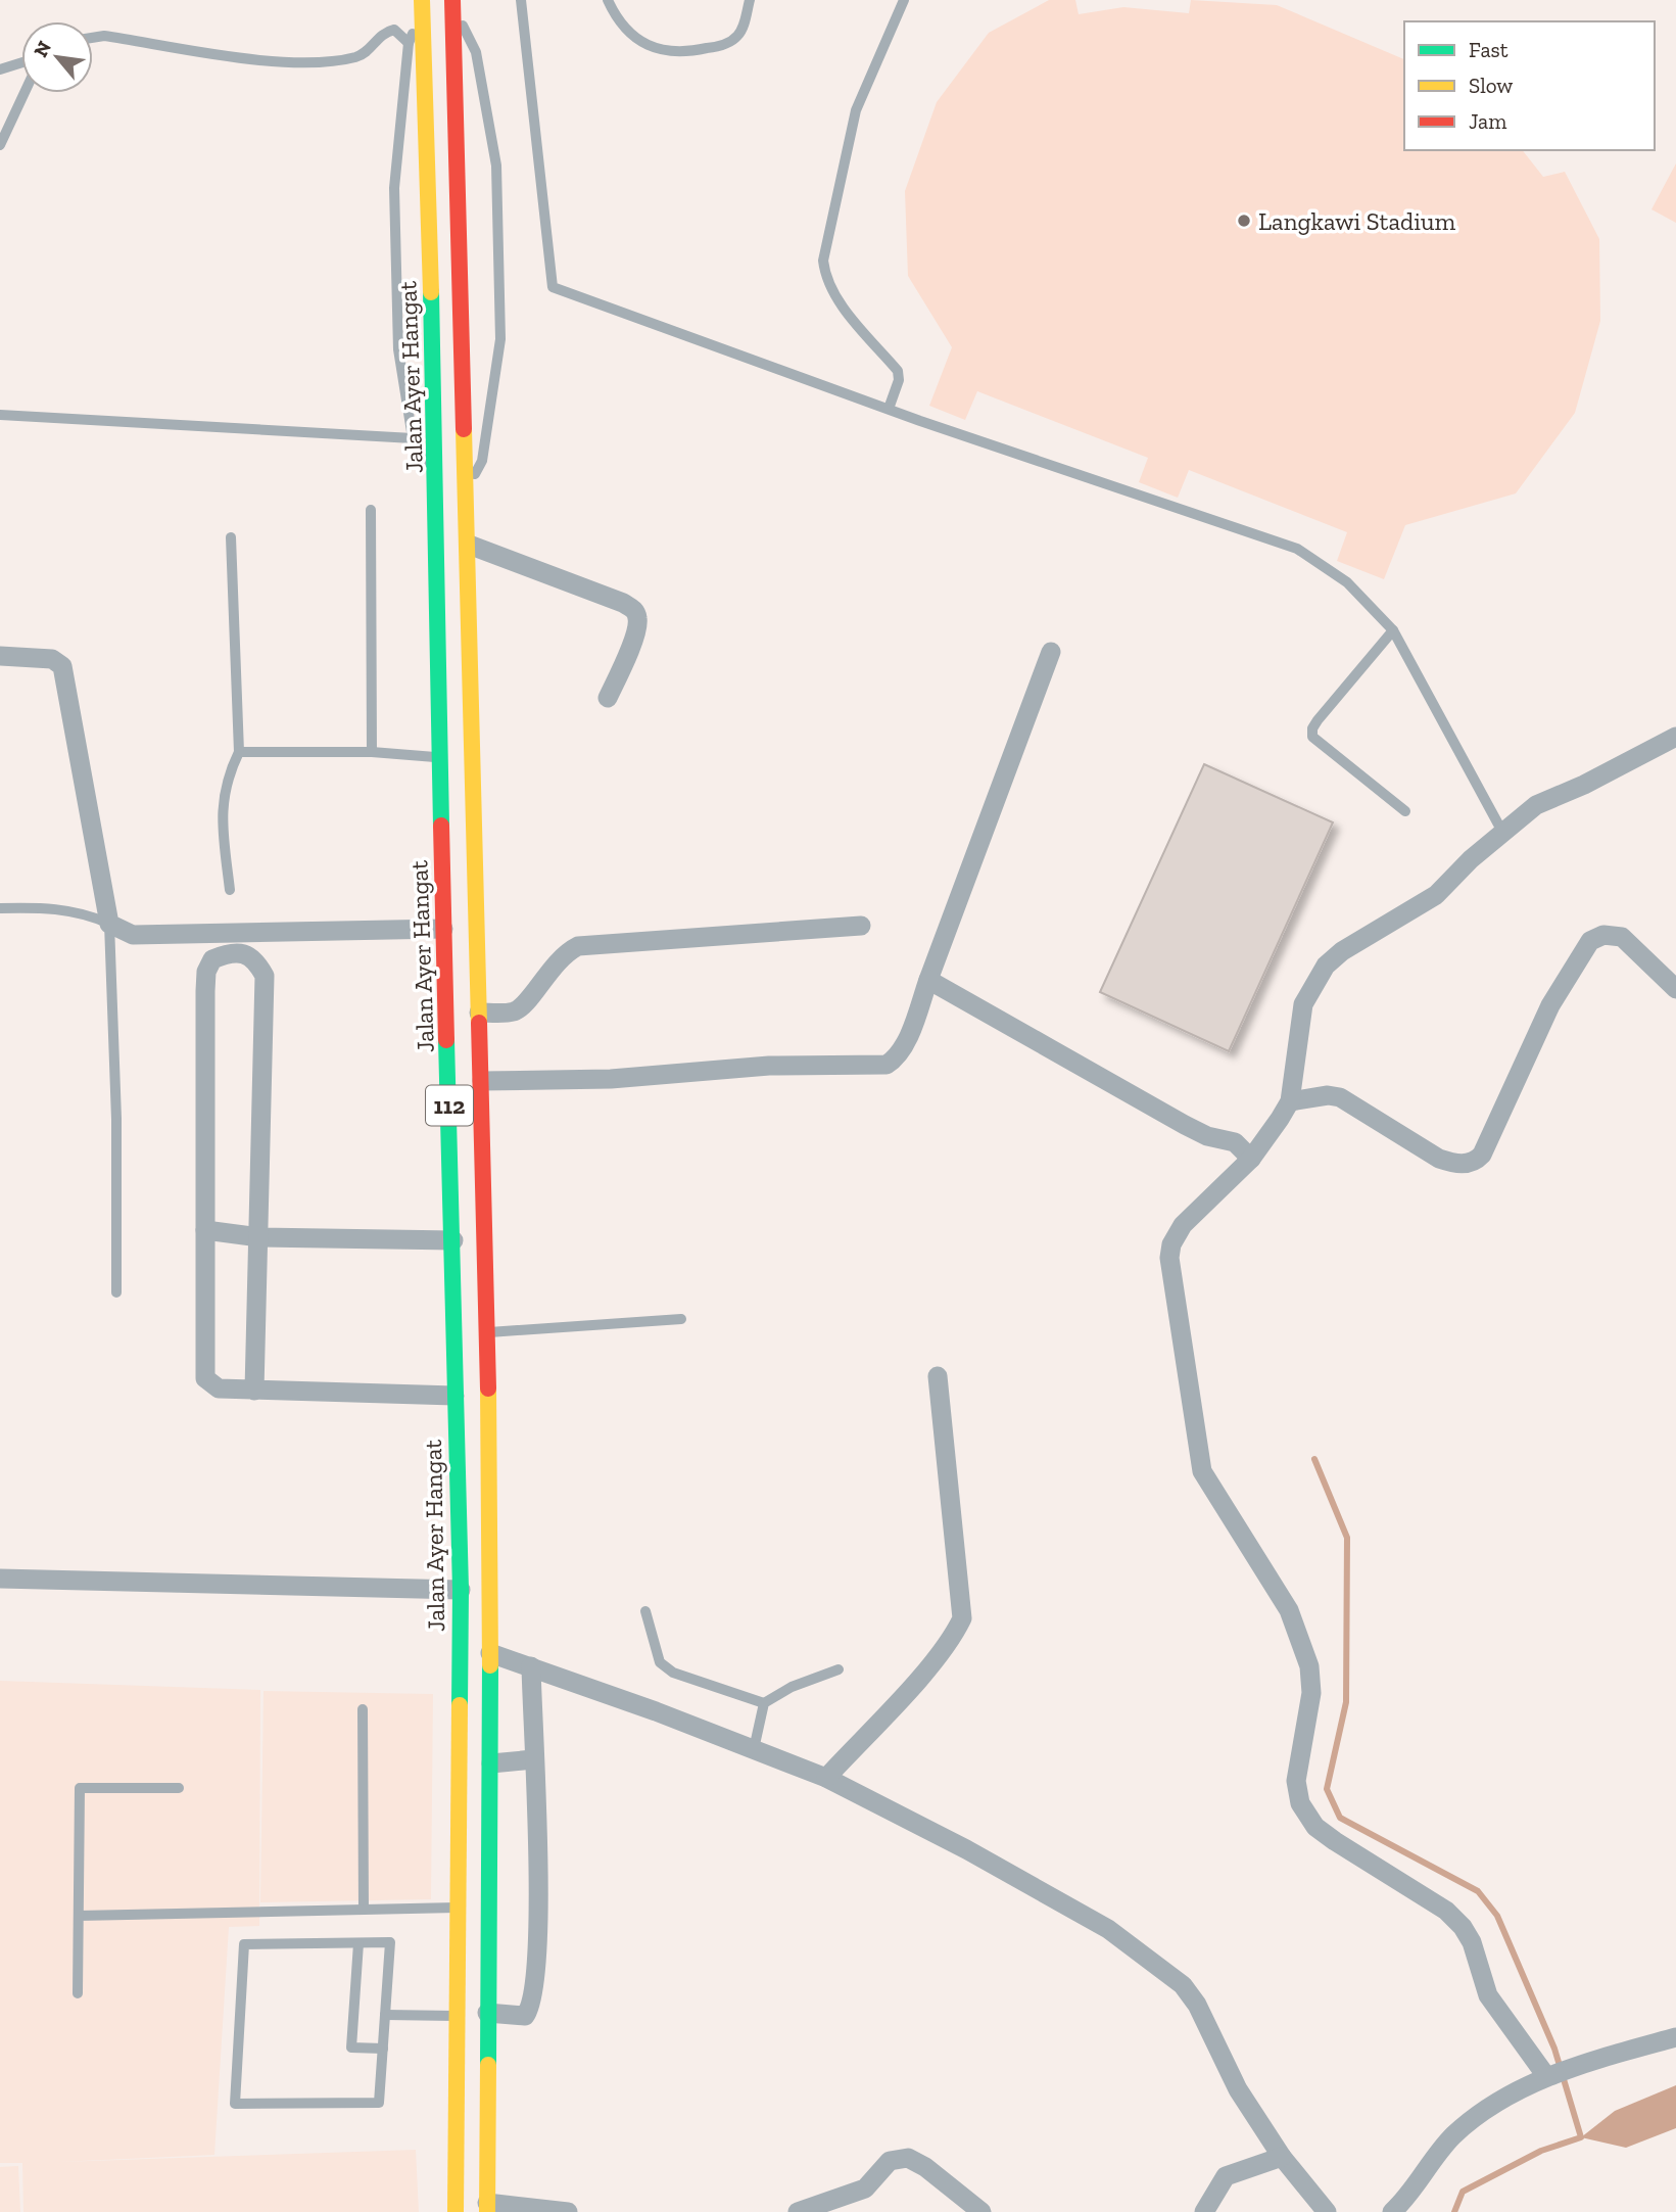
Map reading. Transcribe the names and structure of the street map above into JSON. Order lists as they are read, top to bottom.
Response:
{
  "streets": {
    "main road": ["Jalan Ayer Hangat", "112"]
  },
  "places": ["Langkawi Stadium"],
  "legend": ["Fast", "Slow", "Jam"],
  "north": "top left"
}
